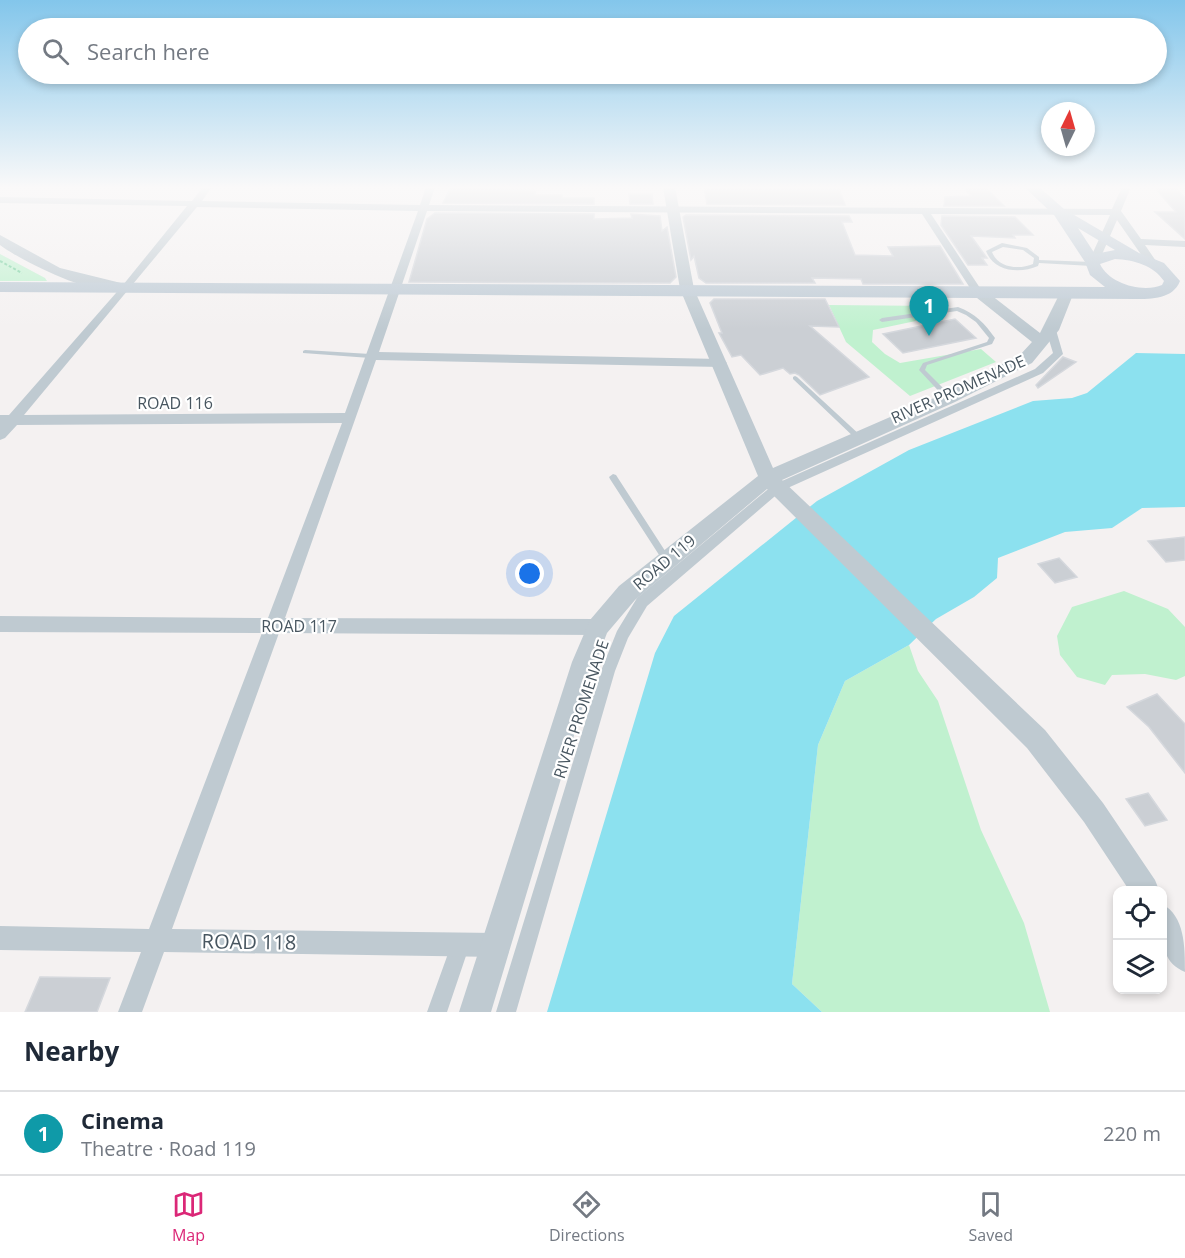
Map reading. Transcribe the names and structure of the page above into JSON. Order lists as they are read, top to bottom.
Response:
{
  "streets": {
    "street": [
      "RIVER PROMENADE",
      "ROAD 116",
      "ROAD 119",
      "ROAD 117",
      "ROAD 118"
    ]
  },
  "crossings": [
    ["RIVER PROMENADE", "ROAD 119"],
    ["ROAD 119", "ROAD 117"],
    ["ROAD 119", "ROAD 118"]
  ],
  "north": "top",
  "page": {
    "search": "Search here",
    "pins": "1",
    "heading": "Nearby",
    "list": [
      {
        "mark": "1",
        "name": "Cinema",
        "note": "Theatre · Road 119",
        "value": "220 m"
      }
    ],
    "nav": ["Map", "Directions", "Saved"]
  }
}
